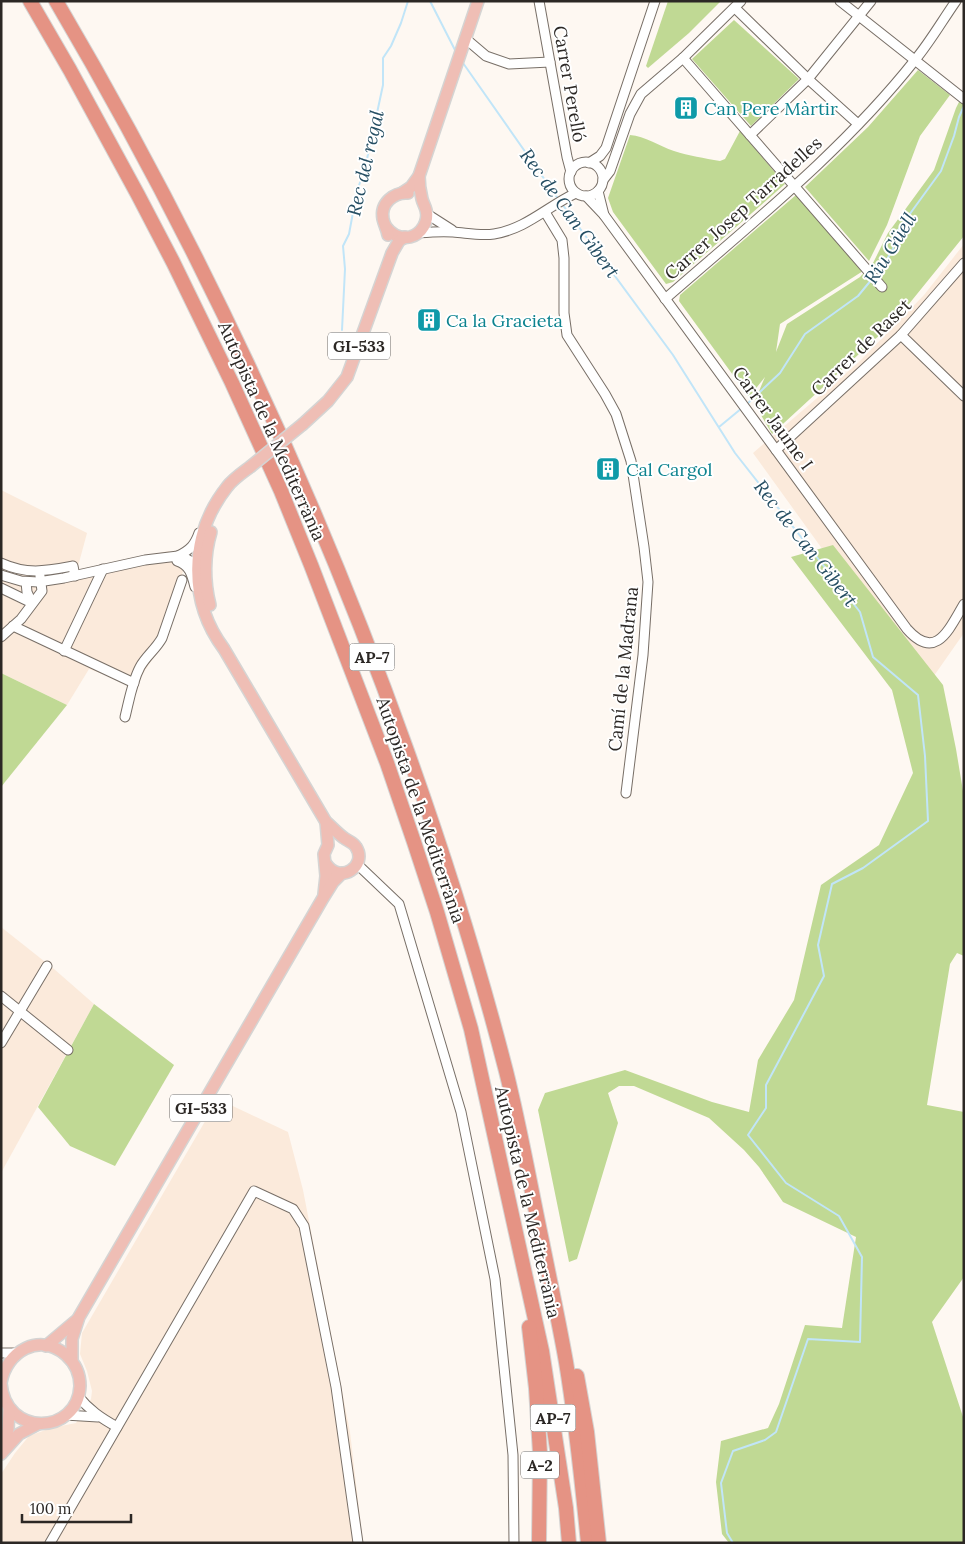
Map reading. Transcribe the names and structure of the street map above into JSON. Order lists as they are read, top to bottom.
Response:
{
  "streets": {
    "highway": ["Autopista de la Mediterrània", "AP-7", "A-2"],
    "main road": ["GI-533"],
    "street": [
      "Carrer Perelló",
      "Carrer Josep Tarradelles",
      "Carrer de Raset",
      "Carrer Jaume I",
      "Camí de la Madrana"
    ]
  },
  "crossings": [
    ["Carrer Perelló", "Carrer Jaume I"],
    ["Carrer Josep Tarradelles", "Carrer Jaume I"],
    ["Carrer de Raset", "Carrer Jaume I"],
    ["Autopista de la Mediterrània", "A-2"]
  ],
  "water": ["Rec del regal", "Rec de Can Gibert", "Riu Güell"],
  "places": {
    "building": ["Can Pere Màrtir", "Ca la Gracieta", "Cal Cargol"]
  },
  "scale_bar": "100 m"
}
